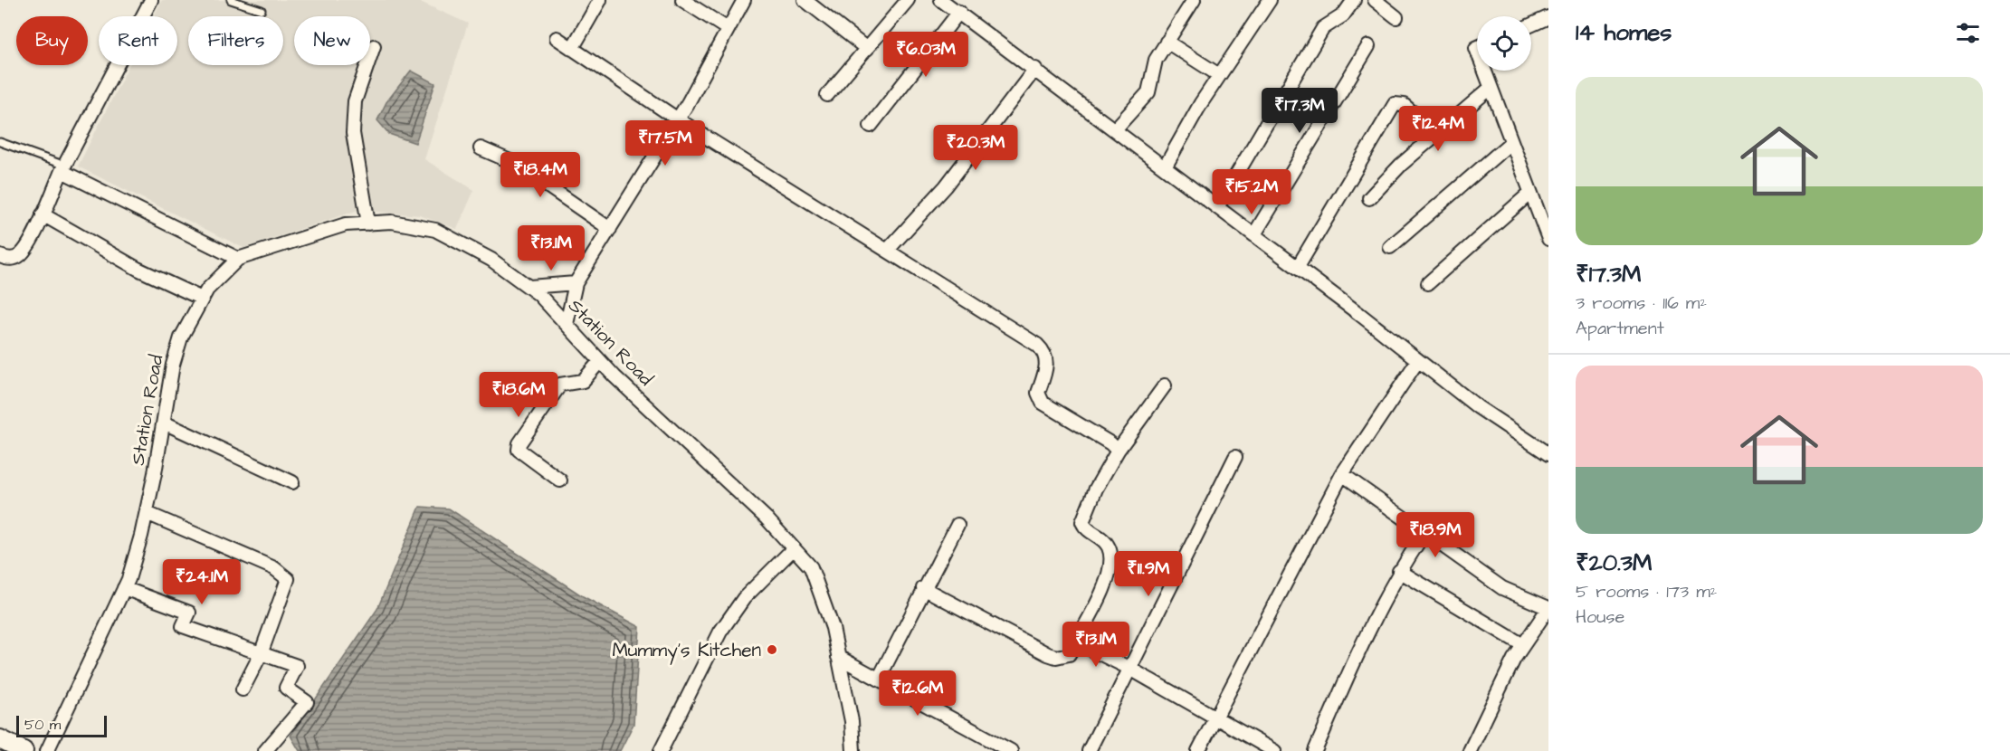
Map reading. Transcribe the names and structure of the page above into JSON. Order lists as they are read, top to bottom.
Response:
{
  "streets": {
    "street": ["Station Road"]
  },
  "places": ["Mummy's Kitchen"],
  "scale_bar": "50 m",
  "page": {
    "heading": "14 homes",
    "chip": [
      "Buy",
      "Rent",
      "Filters",
      "New"
    ],
    "price": [
      "₹6.03M",
      "₹17.3M",
      "₹12.4M",
      "₹17.5M",
      "₹20.3M",
      "₹18.4M",
      "₹15.2M",
      "₹13.1M",
      "₹18.6M",
      "₹18.9M",
      "₹11.9M",
      "₹24.1M",
      "₹13.1M",
      "₹12.6M"
    ],
    "list": [
      {
        "name": "₹17.3M",
        "note": "3 rooms · 116 m² · Apartment"
      },
      {
        "name": "₹20.3M",
        "note": "5 rooms · 173 m² · House"
      }
    ],
    "scale": "50 m"
  }
}
